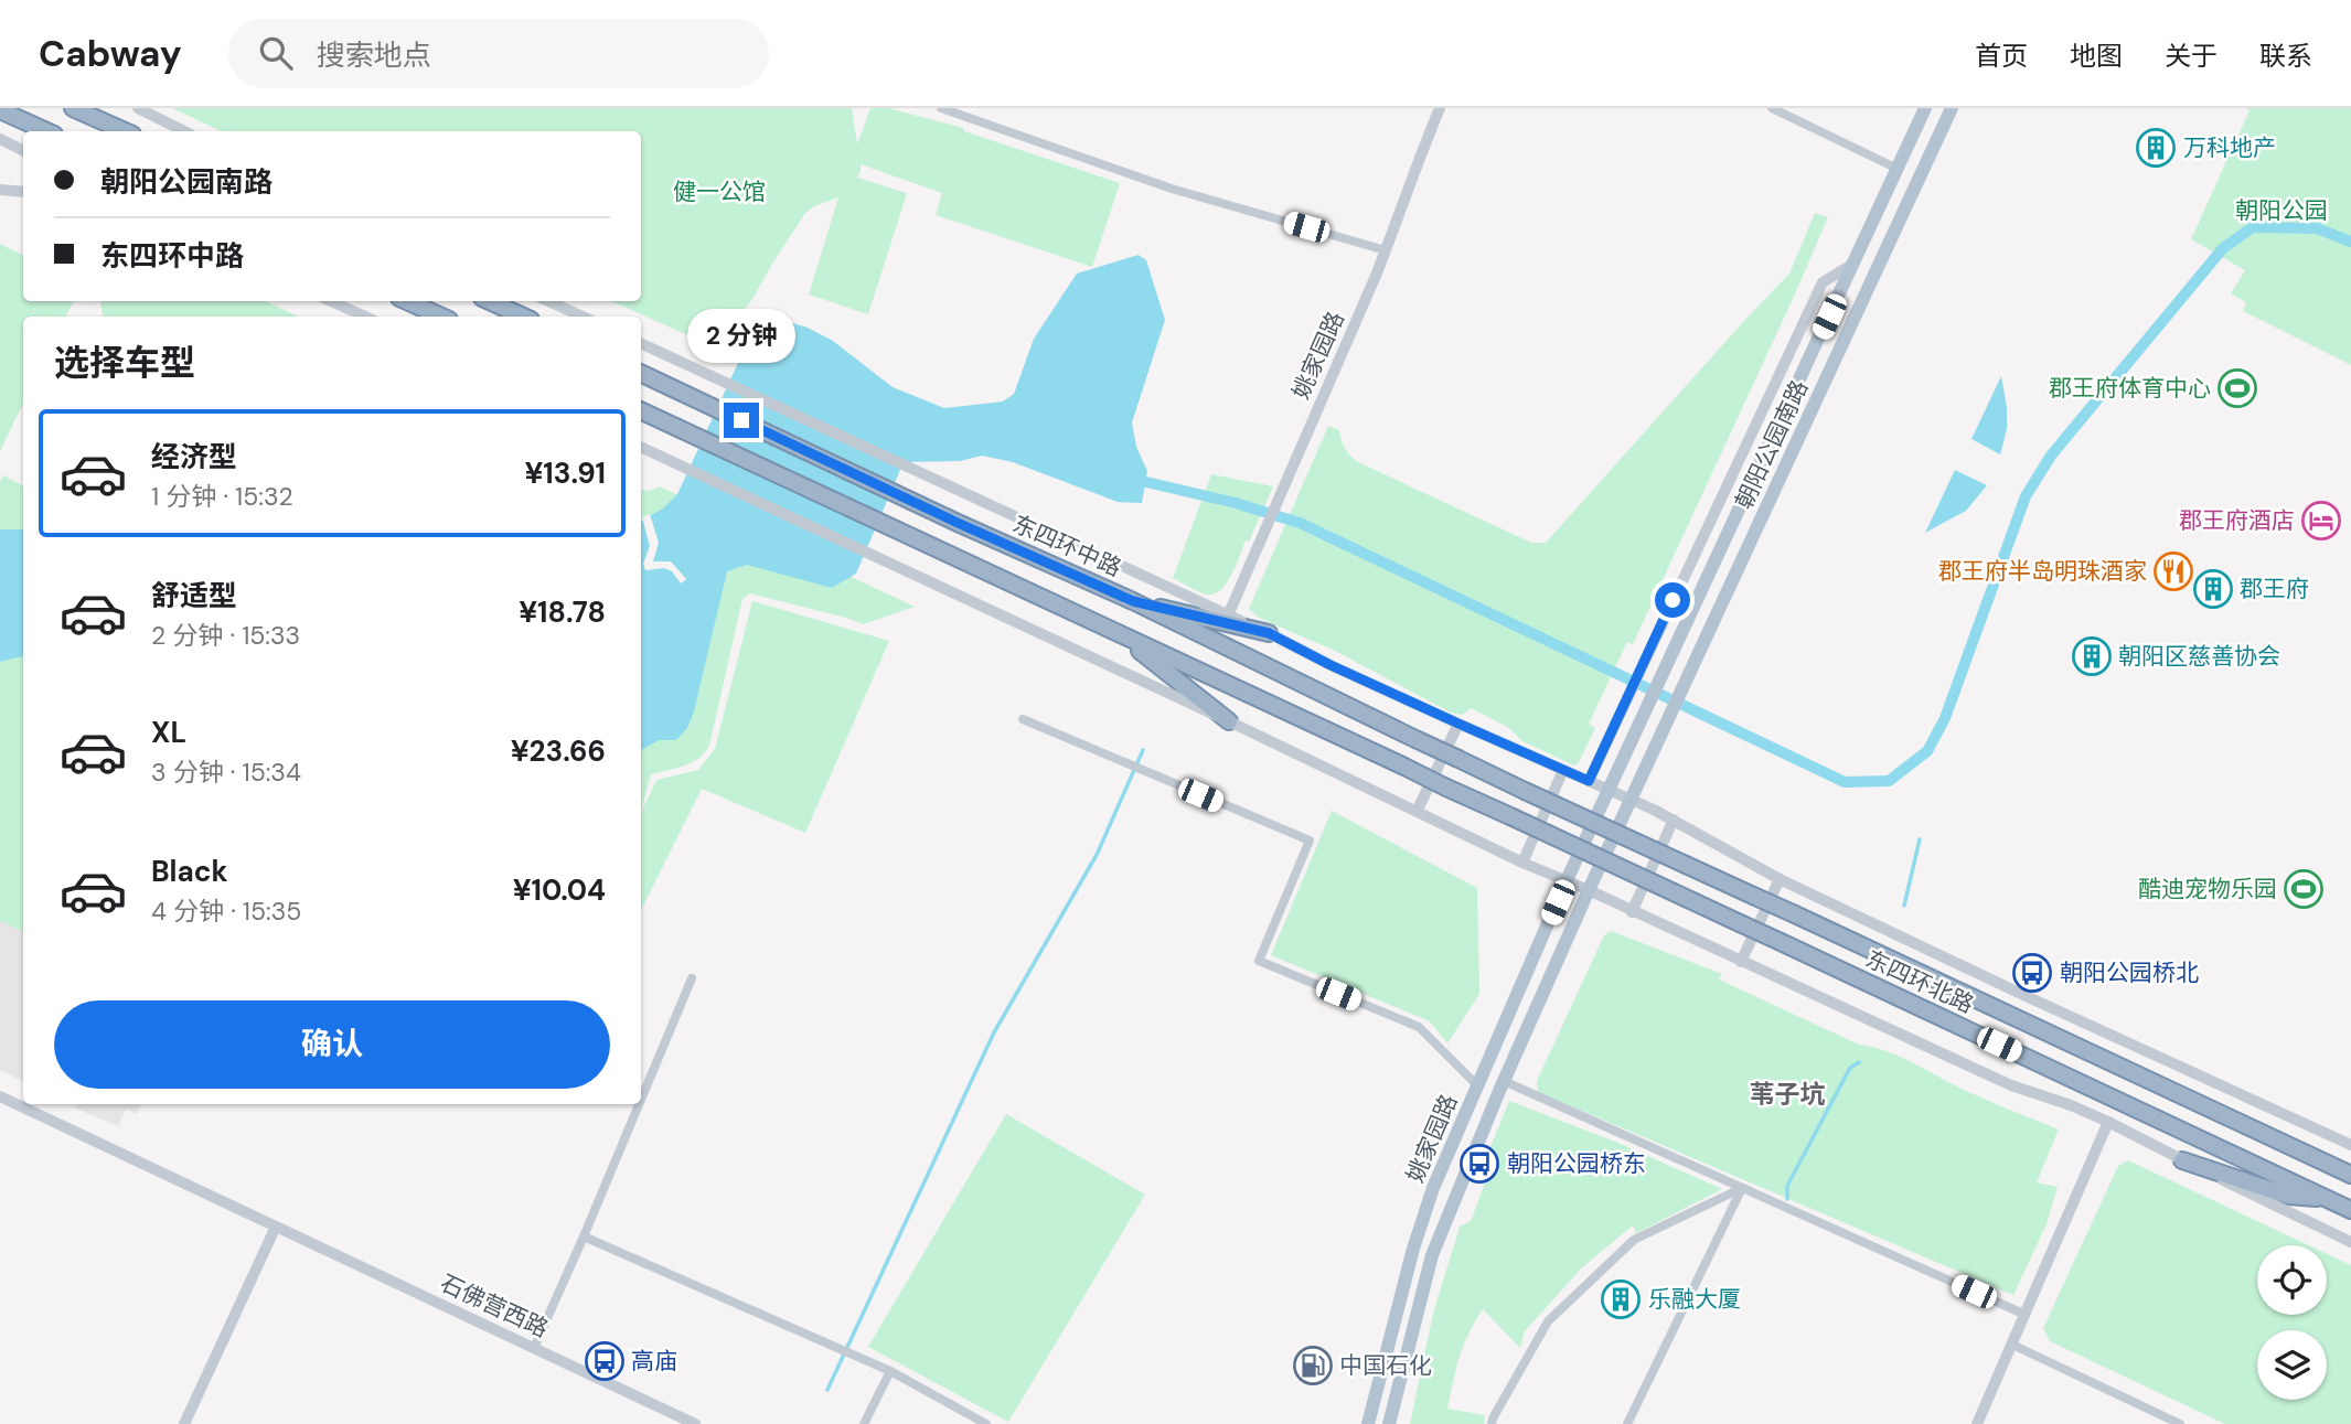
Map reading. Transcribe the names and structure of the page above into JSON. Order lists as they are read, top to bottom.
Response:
{
  "streets": {
    "highway": ["东四环中路", "东四环北路"],
    "main road": ["姚家园路", "朝阳公园南路"],
    "street": ["石佛营西路"]
  },
  "crossings": [
    ["姚家园路", "朝阳公园南路"],
    ["姚家园路", "东四环中路"],
    ["姚家园路", "东四环北路"],
    ["朝阳公园南路", "东四环中路"],
    ["朝阳公园南路", "东四环北路"],
    ["东四环中路", "东四环北路"]
  ],
  "districts": ["苇子坑"],
  "parks": ["健一公馆", "朝阳公园"],
  "places": {
    "building": [
      "万科地产",
      "郡王府",
      "朝阳区慈善协会",
      "乐融大厦"
    ],
    "sports": ["郡王府体育中心", "酷迪宠物乐园"],
    "hotel": ["郡王府酒店"],
    "restaurant": ["郡王府半岛明珠酒家"],
    "bus stop": ["朝阳公园桥北", "朝阳公园桥东", "高庙"],
    "fuel station": ["中国石化"]
  },
  "page": {
    "header": "Cabway",
    "search": "搜索地点",
    "nav": [
      "首页",
      "地图",
      "关于",
      "联系"
    ],
    "banner": ["朝阳公园南路", "东四环中路"],
    "bubble": "2 分钟",
    "heading": "选择车型",
    "list": [
      {
        "name": "经济型",
        "note": "1 分钟 · 15:32",
        "value": "¥13.91"
      },
      {
        "name": "舒适型",
        "note": "2 分钟 · 15:33",
        "value": "¥18.78"
      },
      {
        "name": "XL",
        "note": "3 分钟 · 15:34",
        "value": "¥23.66"
      },
      {
        "name": "Black",
        "note": "4 分钟 · 15:35",
        "value": "¥10.04"
      }
    ],
    "buttons": "确认"
  }
}
